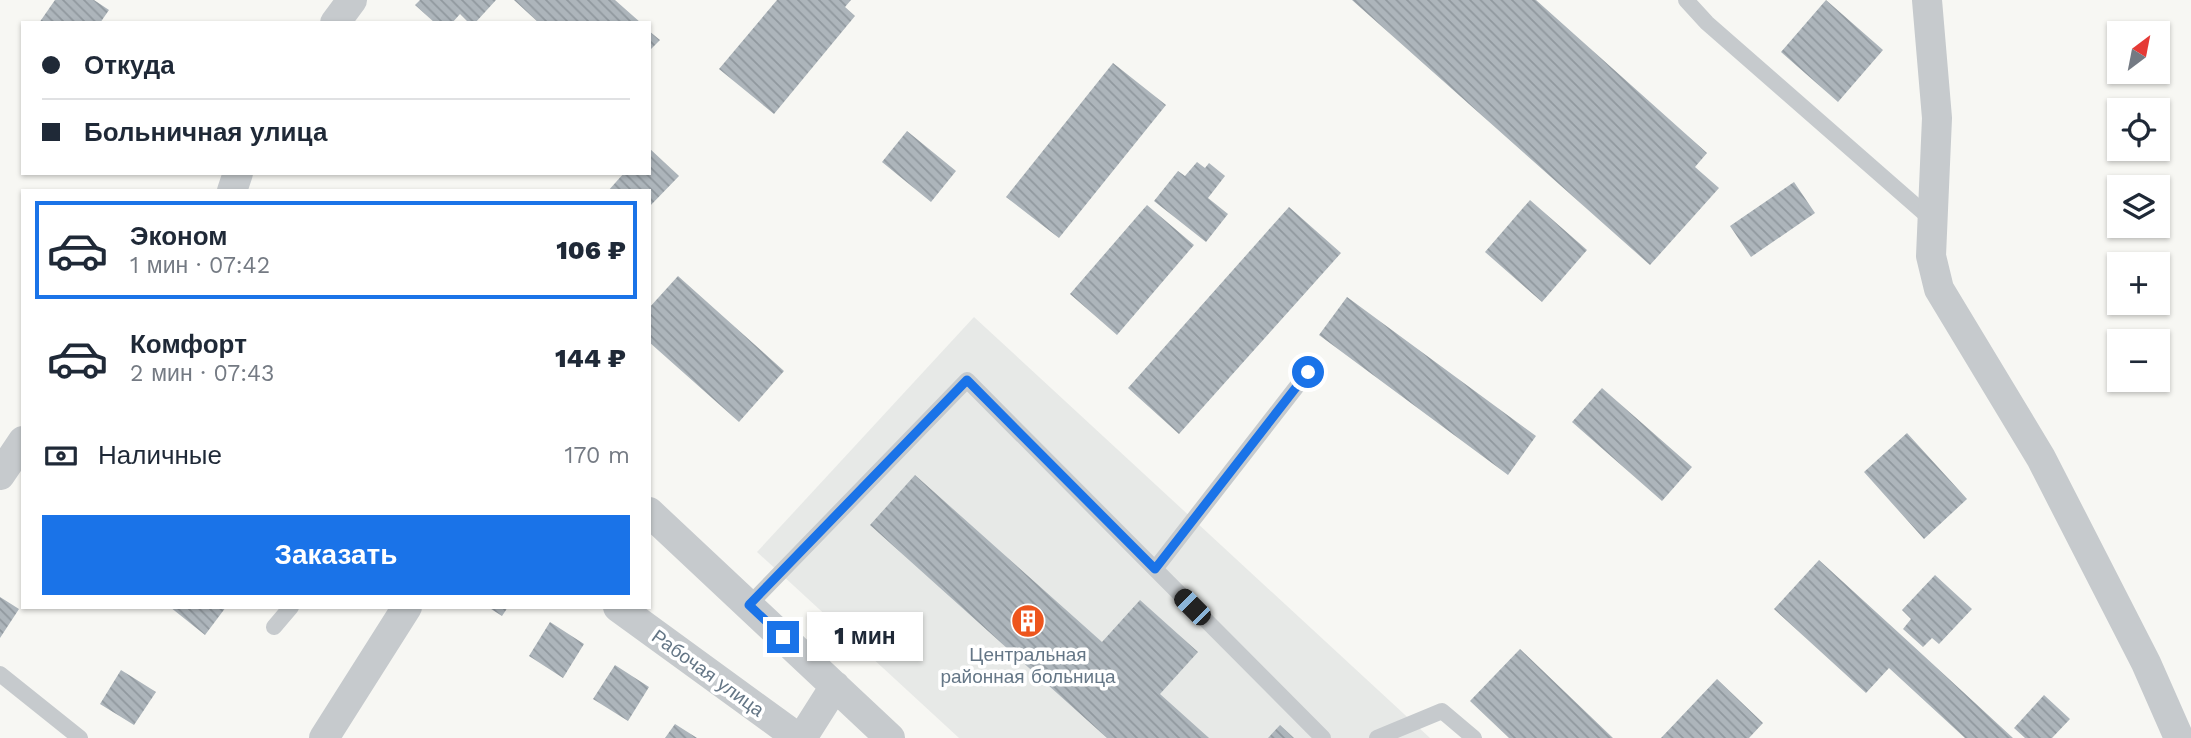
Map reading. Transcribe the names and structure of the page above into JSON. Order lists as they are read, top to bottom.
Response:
{
  "streets": {
    "street": ["Рабочая улица"]
  },
  "places": {
    "building": ["Центральная районная больница"]
  },
  "north": "top right",
  "page": {
    "map_buttons": ["+", "−"],
    "banner": ["Откуда", "Больничная улица"],
    "list": [
      {
        "name": "Эконом",
        "note": "1 мин · 07:42",
        "value": "106 ₽"
      },
      {
        "name": "Комфорт",
        "note": "2 мин · 07:43",
        "value": "144 ₽"
      }
    ],
    "pay": ["Наличные", "170 m"],
    "buttons": "Заказать",
    "bubble": "1 мин"
  }
}
